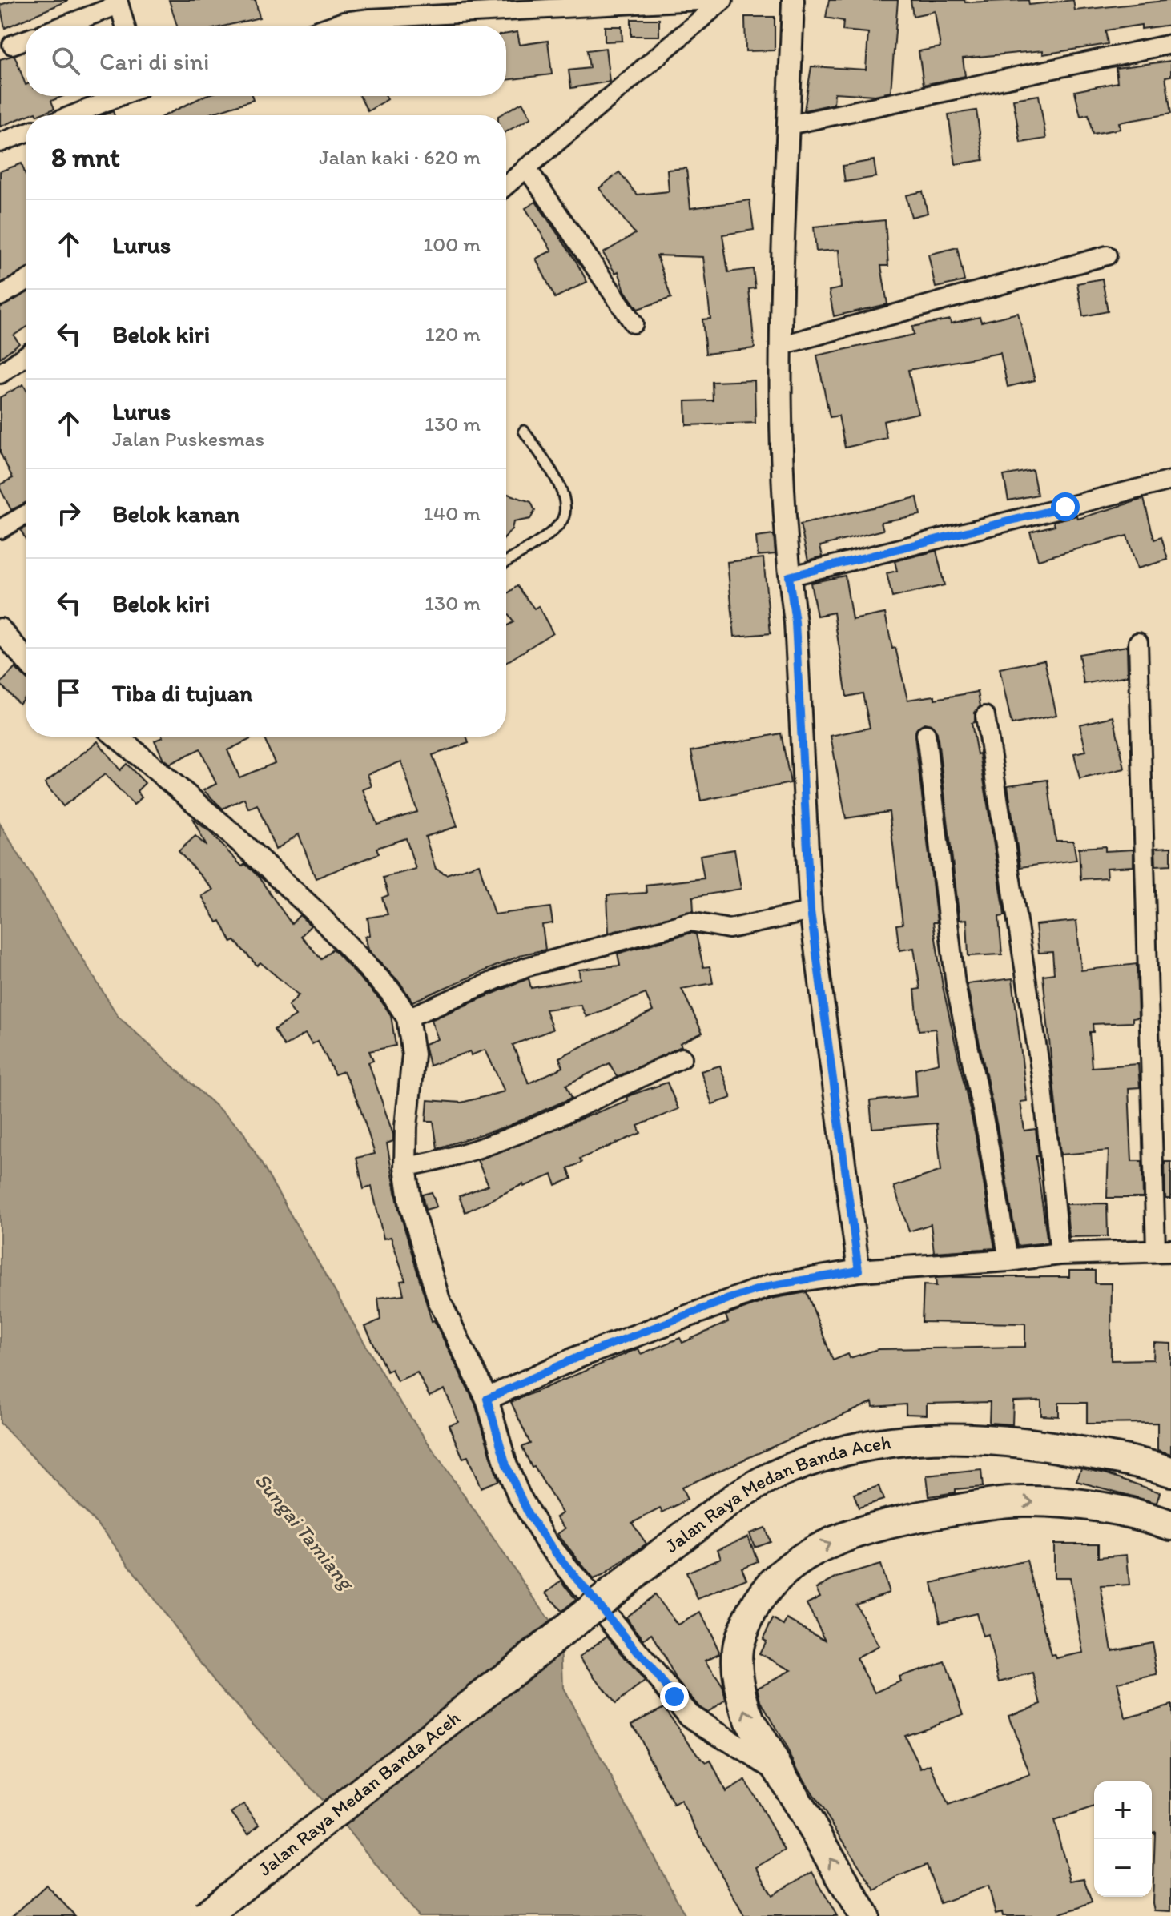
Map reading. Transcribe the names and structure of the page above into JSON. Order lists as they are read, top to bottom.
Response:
{
  "streets": {
    "highway": ["Jalan Raya Medan Banda Aceh"]
  },
  "water": ["Sungai Tamiang"],
  "page": {
    "search": "Cari di sini",
    "heading": ["8 mnt", "Jalan kaki · 620 m"],
    "list": [
      ["Lurus", "100 m"],
      ["Belok kiri", "120 m"],
      ["Lurus", "Jalan Puskesmas", "130 m"],
      ["Belok kanan", "140 m"],
      ["Belok kiri", "130 m"],
      "Tiba di tujuan"
    ],
    "map_buttons": ["+", "−"]
  }
}
